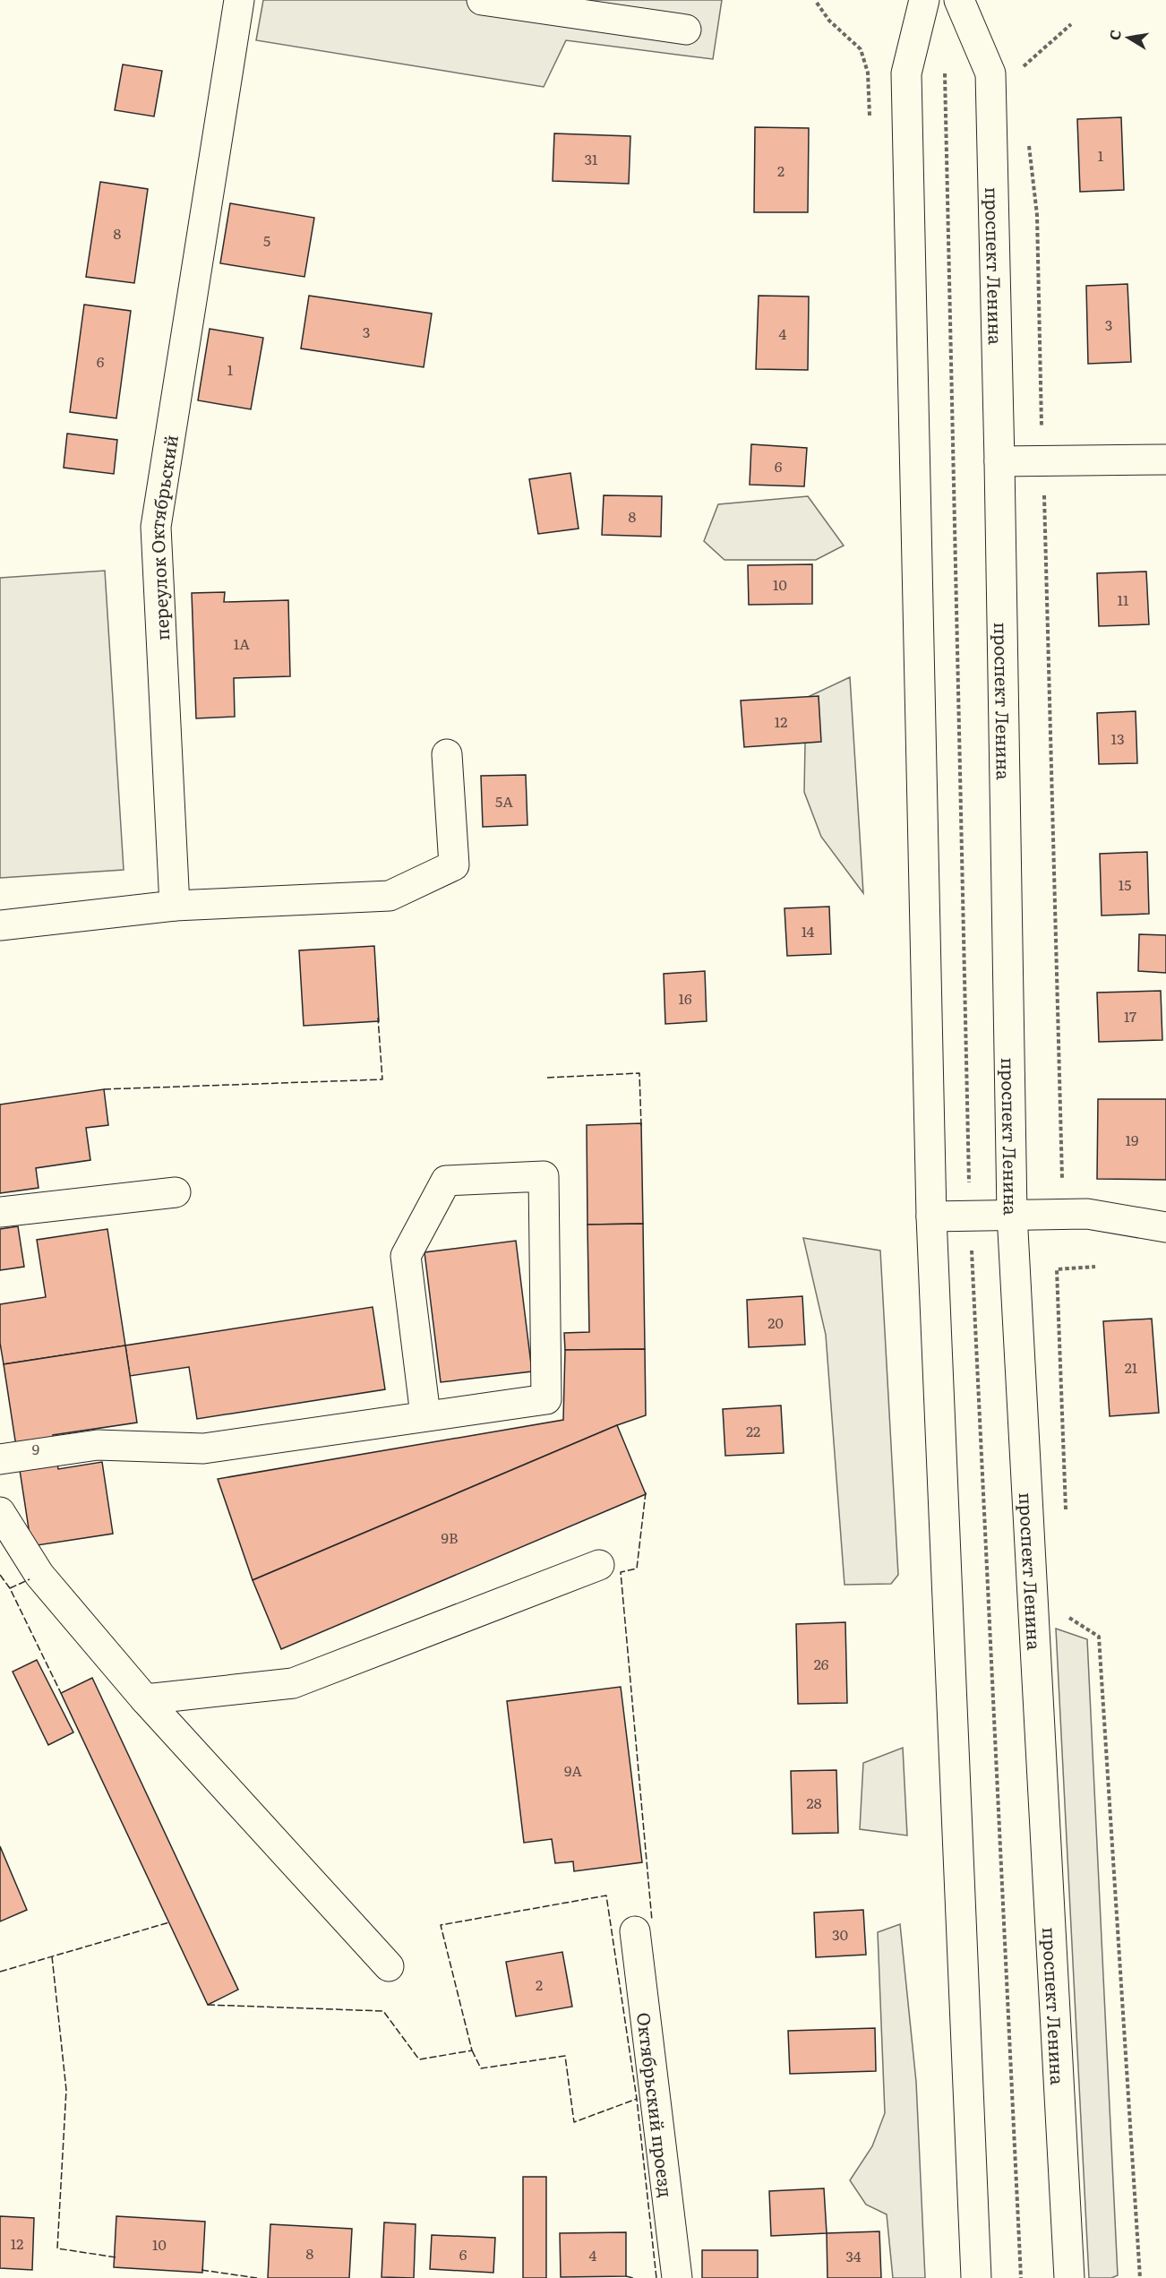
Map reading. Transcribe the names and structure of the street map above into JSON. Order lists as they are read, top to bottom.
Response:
{
  "streets": {
    "street": ["проспект Ленина", "переулок Октябрьский", "Октябрьский проезд"]
  },
  "house_numbers": [
    "1",
    "31",
    "2",
    "8",
    "5",
    "3",
    "3",
    "4",
    "6",
    "1",
    "6",
    "8",
    "10",
    "11",
    "1А",
    "12",
    "13",
    "5А",
    "15",
    "14",
    "16",
    "17",
    "19",
    "20",
    "21",
    "22",
    "9",
    "9В",
    "26",
    "9А",
    "28",
    "30",
    "2",
    "12",
    "10",
    "8",
    "6",
    "4",
    "34"
  ],
  "north": "left"
}
